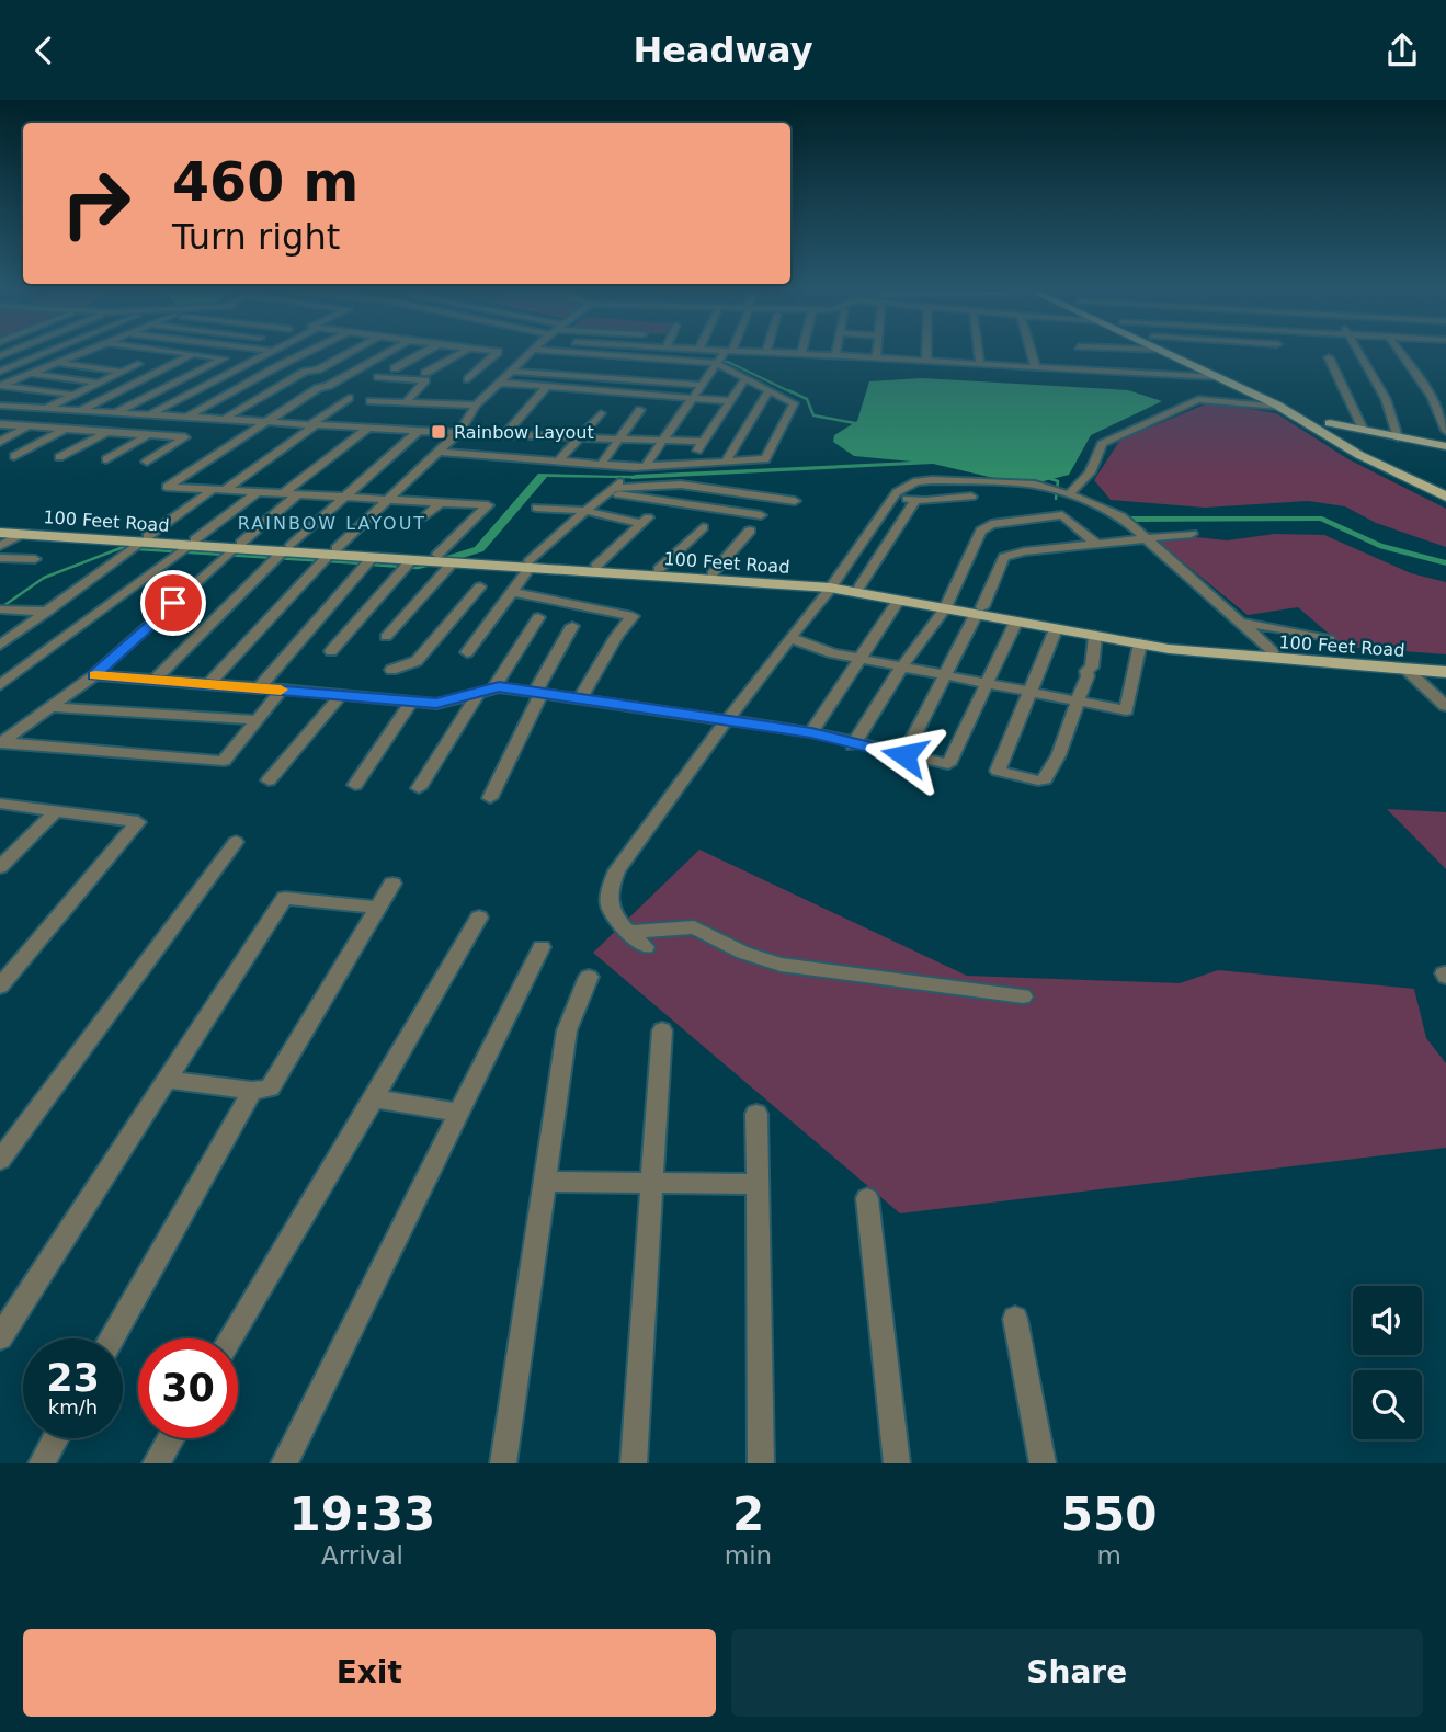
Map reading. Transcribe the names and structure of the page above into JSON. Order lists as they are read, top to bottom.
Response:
{
  "streets": {
    "main road": ["100 Feet Road"]
  },
  "districts": ["RAINBOW LAYOUT"],
  "places": {
    "transit": ["Rainbow Layout"]
  },
  "page": {
    "header": "Headway",
    "turn": ["460 m", "Turn right"],
    "speed": "23 km/h",
    "limit": "30",
    "eta": [
      "19:33",
      "Arrival",
      "2",
      "min",
      "550",
      "m"
    ],
    "buttons": ["Exit", "Share"]
  }
}
